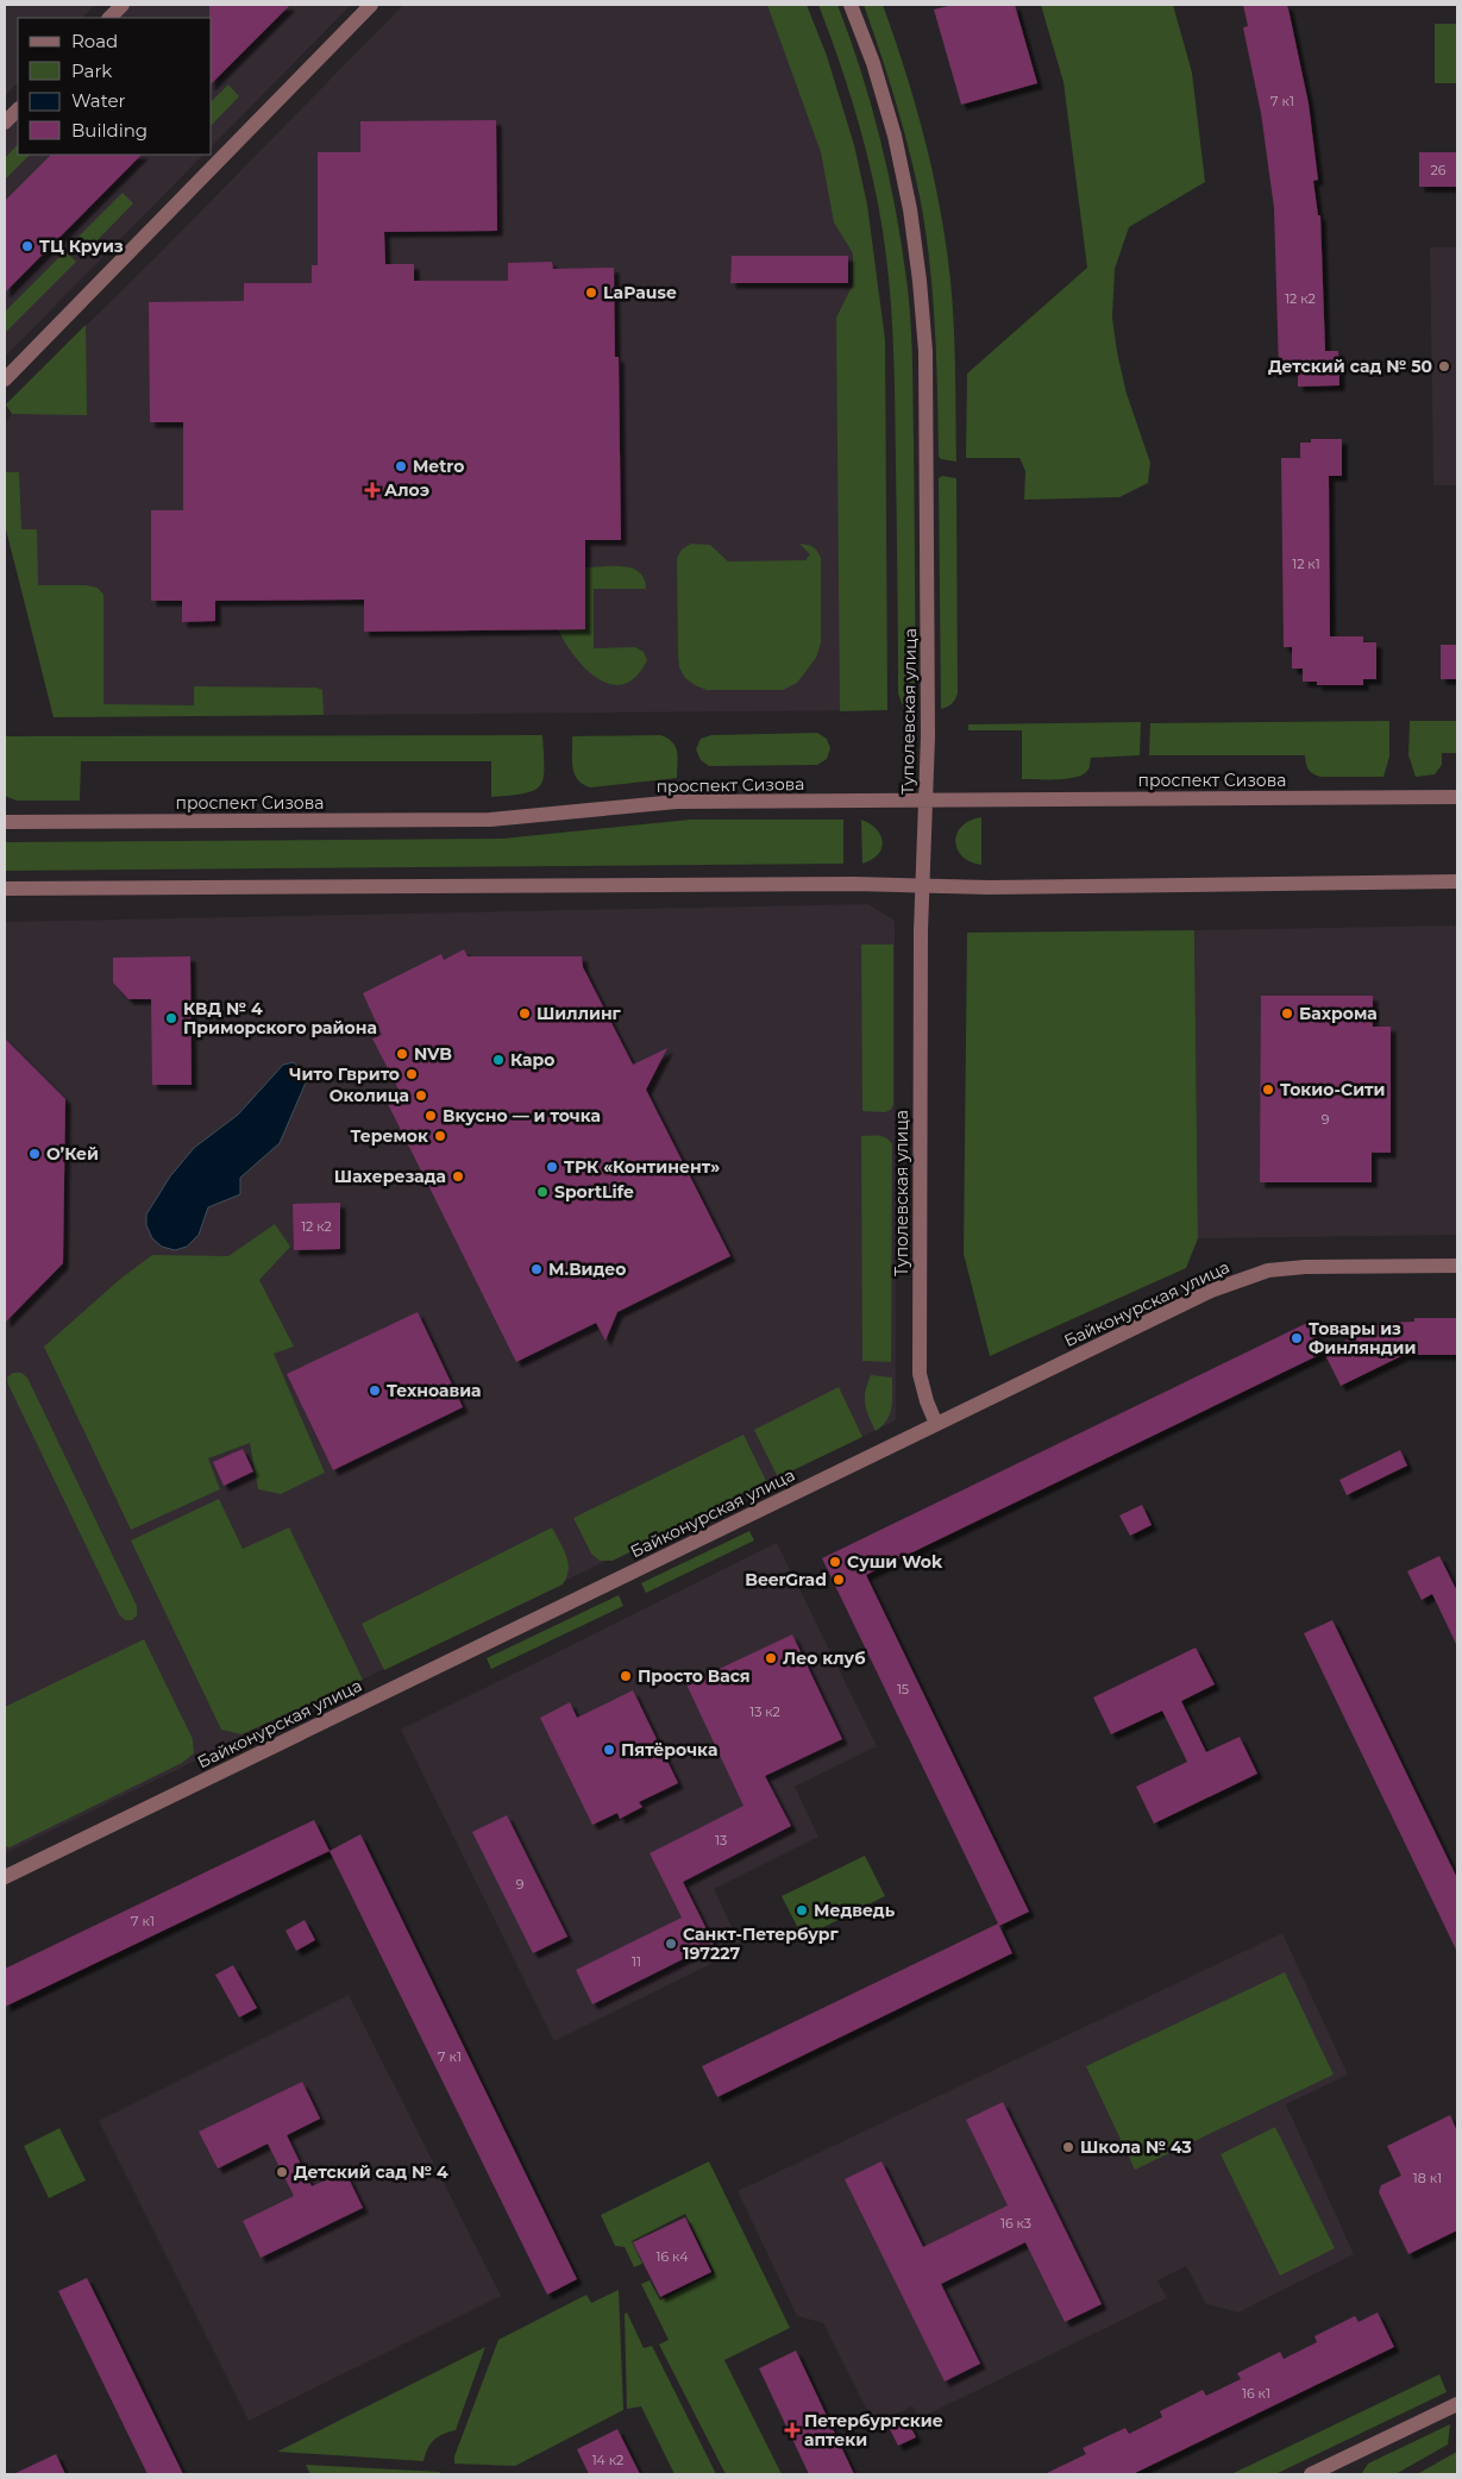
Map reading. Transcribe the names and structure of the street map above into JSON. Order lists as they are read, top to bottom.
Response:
{
  "streets": {
    "street": ["Туполевская улица", "проспект Сизова", "Байконурская улица"]
  },
  "crossings": [
    ["Туполевская улица", "проспект Сизова"],
    ["Туполевская улица", "Байконурская улица"]
  ],
  "places": {
    "other": [
      "ТЦ Круиз",
      "LaPause",
      "Детский сад № 50",
      "Metro",
      "Шиллинг",
      "Бахрома",
      "КВД № 4 Приморского района",
      "NVB",
      "Каро",
      "Чито Гврито",
      "Токио-Сити",
      "Околица",
      "Вкусно — и точка",
      "Теремок",
      "О’Кей",
      "ТРК «Континент»",
      "Шахерезада",
      "SportLife",
      "М.Видео",
      "Товары из Финляндии",
      "Техноавиа",
      "Суши Wok",
      "BeerGrad",
      "Лео клуб",
      "Просто Вася",
      "Пятёрочка",
      "Медведь",
      "Санкт-Петербург 197227",
      "Школа № 43",
      "Детский сад № 4"
    ],
    "health": ["Алоэ", "Петербургские аптеки"]
  },
  "house_numbers": [
    "7 к1",
    "26",
    "12 к2",
    "12 к1",
    "9",
    "12 к2",
    "15",
    "13 к2",
    "13",
    "9",
    "7 к1",
    "11",
    "7 к1",
    "18 к1",
    "16 к3",
    "16 к4",
    "16 к1",
    "14 к2"
  ],
  "legend": [
    "Road",
    "Park",
    "Water",
    "Building"
  ]
}
